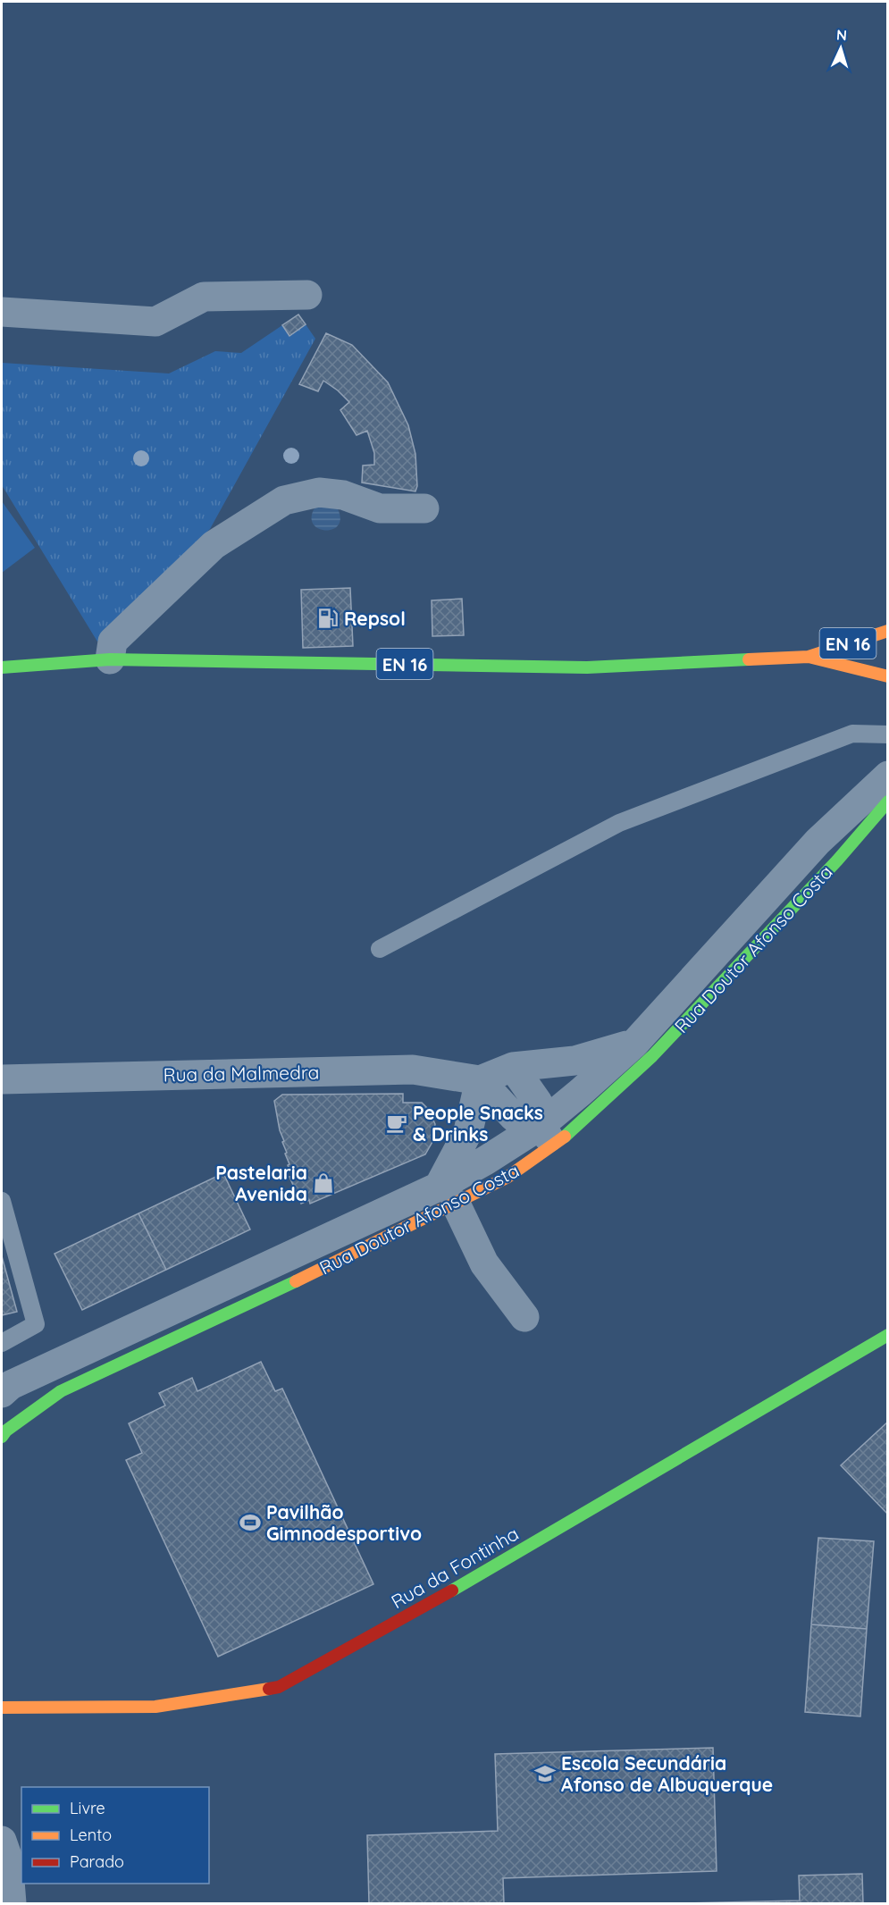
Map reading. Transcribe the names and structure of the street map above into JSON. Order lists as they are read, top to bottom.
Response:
{
  "streets": {
    "street": [
      "EN 16",
      "Rua Doutor Afonso Costa",
      "Rua da Malmedra",
      "Rua da Fontinha"
    ]
  },
  "places": {
    "fuel station": ["Repsol"],
    "cafe": ["People Snacks & Drinks"],
    "shop": ["Pastelaria Avenida"],
    "sports": ["Pavilhão Gimnodesportivo"],
    "school or university": ["Escola Secundária Afonso de Albuquerque"]
  },
  "legend": ["Livre", "Lento", "Parado"],
  "north": "top"
}
